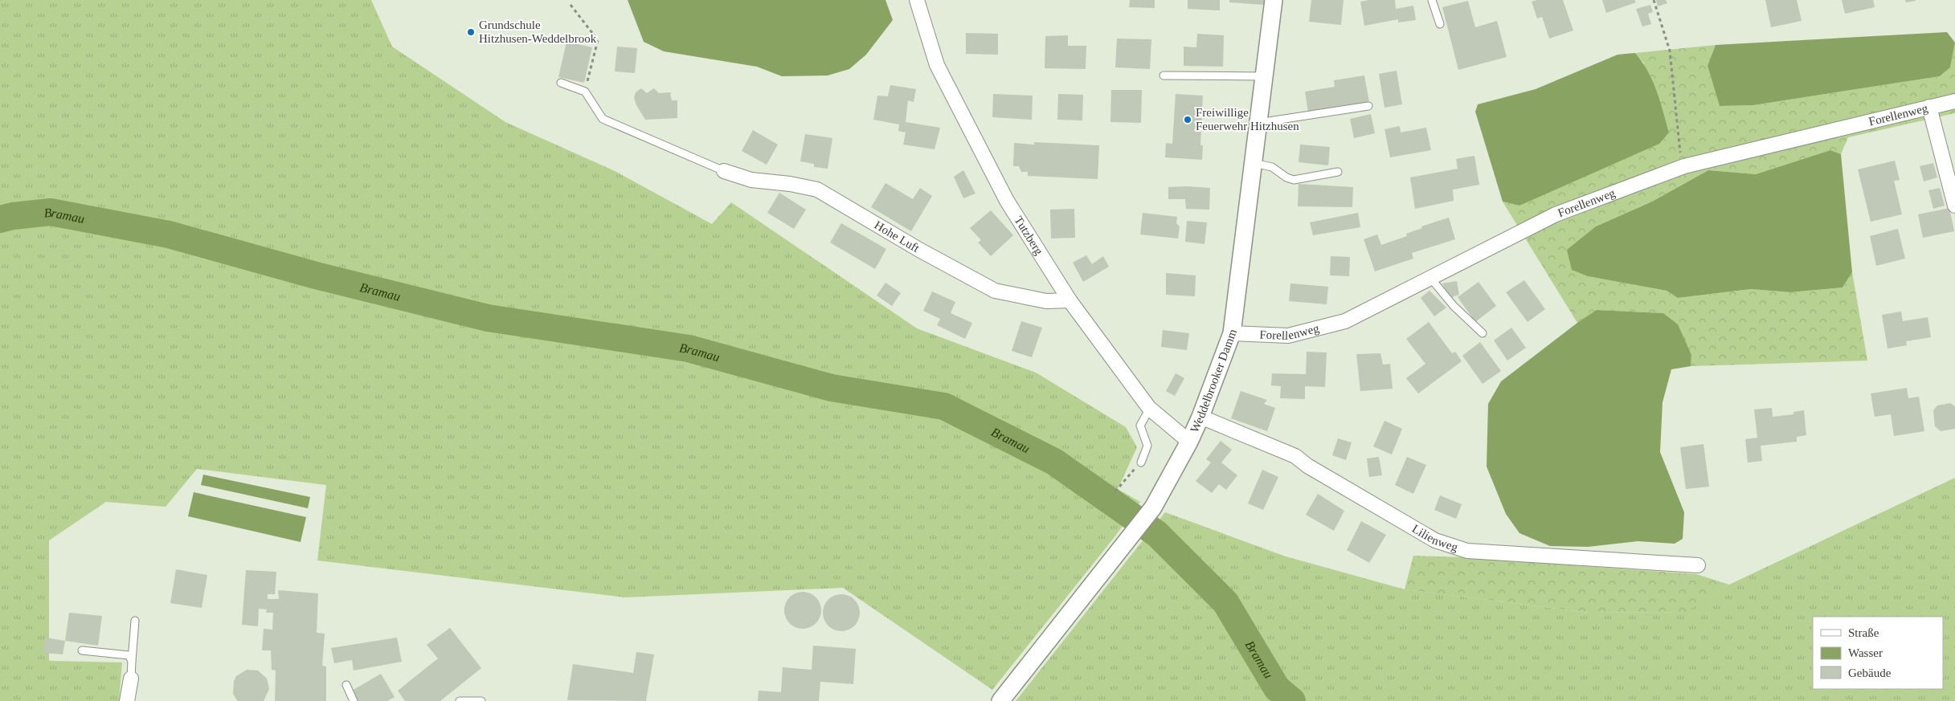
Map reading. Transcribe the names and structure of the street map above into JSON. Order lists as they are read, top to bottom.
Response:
{
  "streets": {
    "street": [
      "Forellenweg",
      "Tutzberg",
      "Hohe Luft",
      "Weddelbrooker Damm",
      "Lilienweg"
    ]
  },
  "crossings": [
    ["Forellenweg", "Weddelbrooker Damm"],
    ["Tutzberg", "Hohe Luft"],
    ["Tutzberg", "Weddelbrooker Damm"],
    ["Weddelbrooker Damm", "Lilienweg"]
  ],
  "water": ["Bramau"],
  "places": ["Grundschule Hitzhusen-Weddelbrook", "Freiwillige Feuerwehr Hitzhusen"],
  "legend": ["Straße", "Wasser", "Gebäude"]
}
